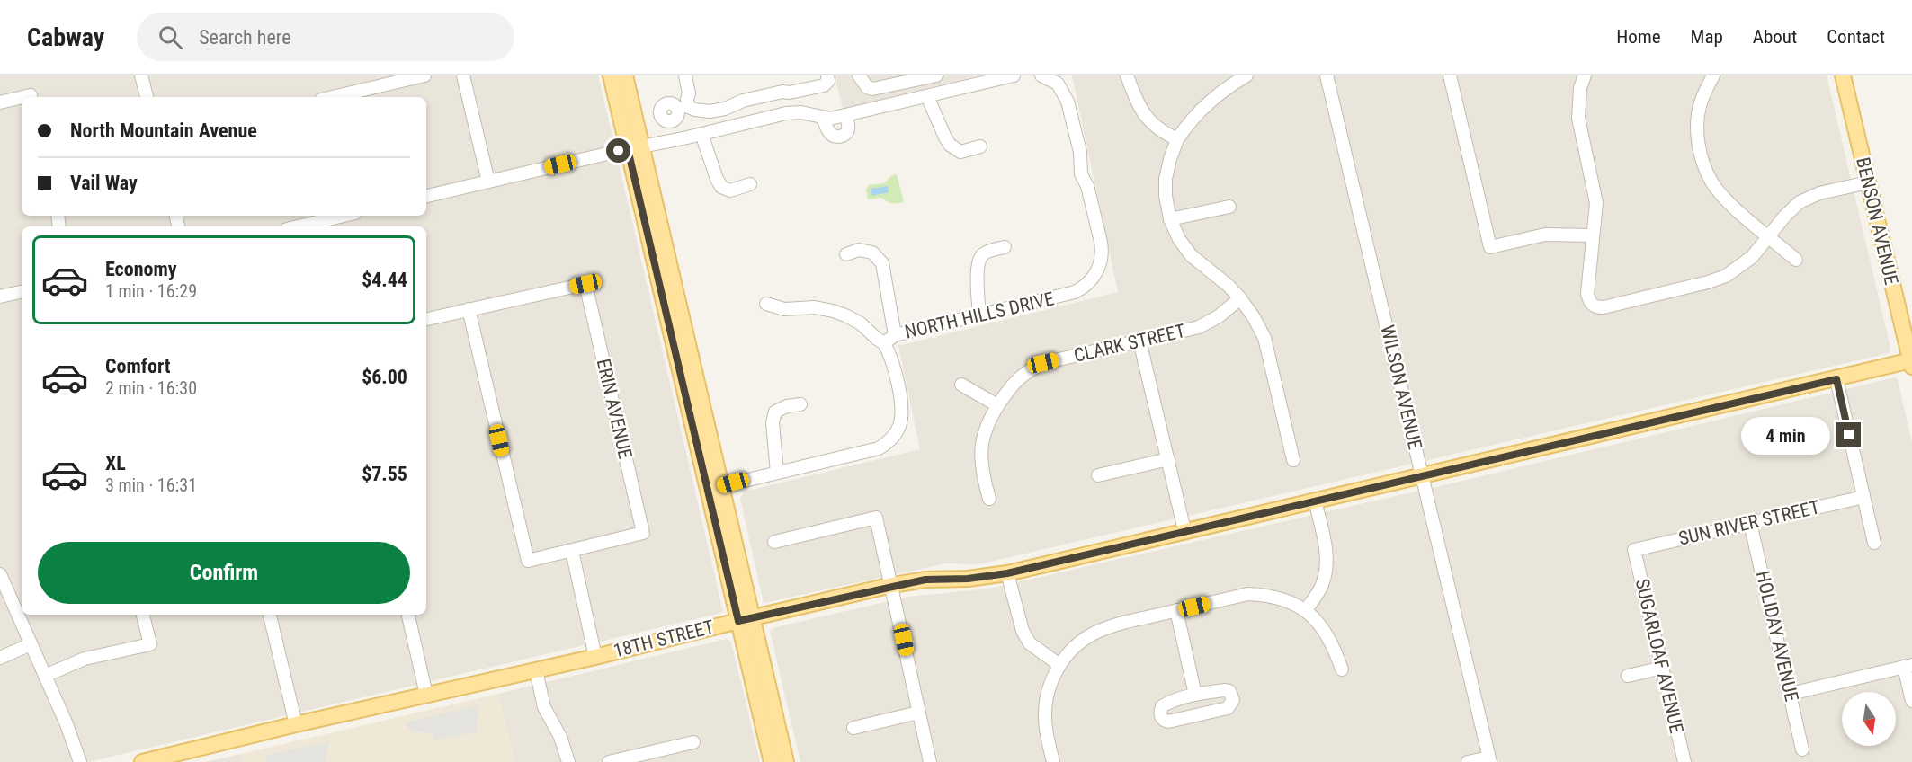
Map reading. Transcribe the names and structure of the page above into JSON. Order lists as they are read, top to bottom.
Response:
{
  "streets": {
    "main road": ["BENSON AVENUE", "18TH STREET"],
    "street": [
      "NORTH HILLS DRIVE",
      "CLARK STREET",
      "WILSON AVENUE",
      "ERIN AVENUE",
      "SUN RIVER STREET",
      "HOLIDAY AVENUE",
      "SUGARLOAF AVENUE"
    ]
  },
  "crossings": [
    ["BENSON AVENUE", "18TH STREET"],
    ["WILSON AVENUE", "18TH STREET"],
    ["SUN RIVER STREET", "HOLIDAY AVENUE"],
    ["SUN RIVER STREET", "SUGARLOAF AVENUE"]
  ],
  "north": "bottom",
  "page": {
    "header": "Cabway",
    "search": "Search here",
    "nav": [
      "Home",
      "Map",
      "About",
      "Contact"
    ],
    "banner": ["North Mountain Avenue", "Vail Way"],
    "list": [
      {
        "name": "Economy",
        "note": "1 min · 16:29",
        "value": "$4.44"
      },
      {
        "name": "Comfort",
        "note": "2 min · 16:30",
        "value": "$6.00"
      },
      {
        "name": "XL",
        "note": "3 min · 16:31",
        "value": "$7.55"
      }
    ],
    "bubble": "4 min",
    "buttons": "Confirm"
  }
}
